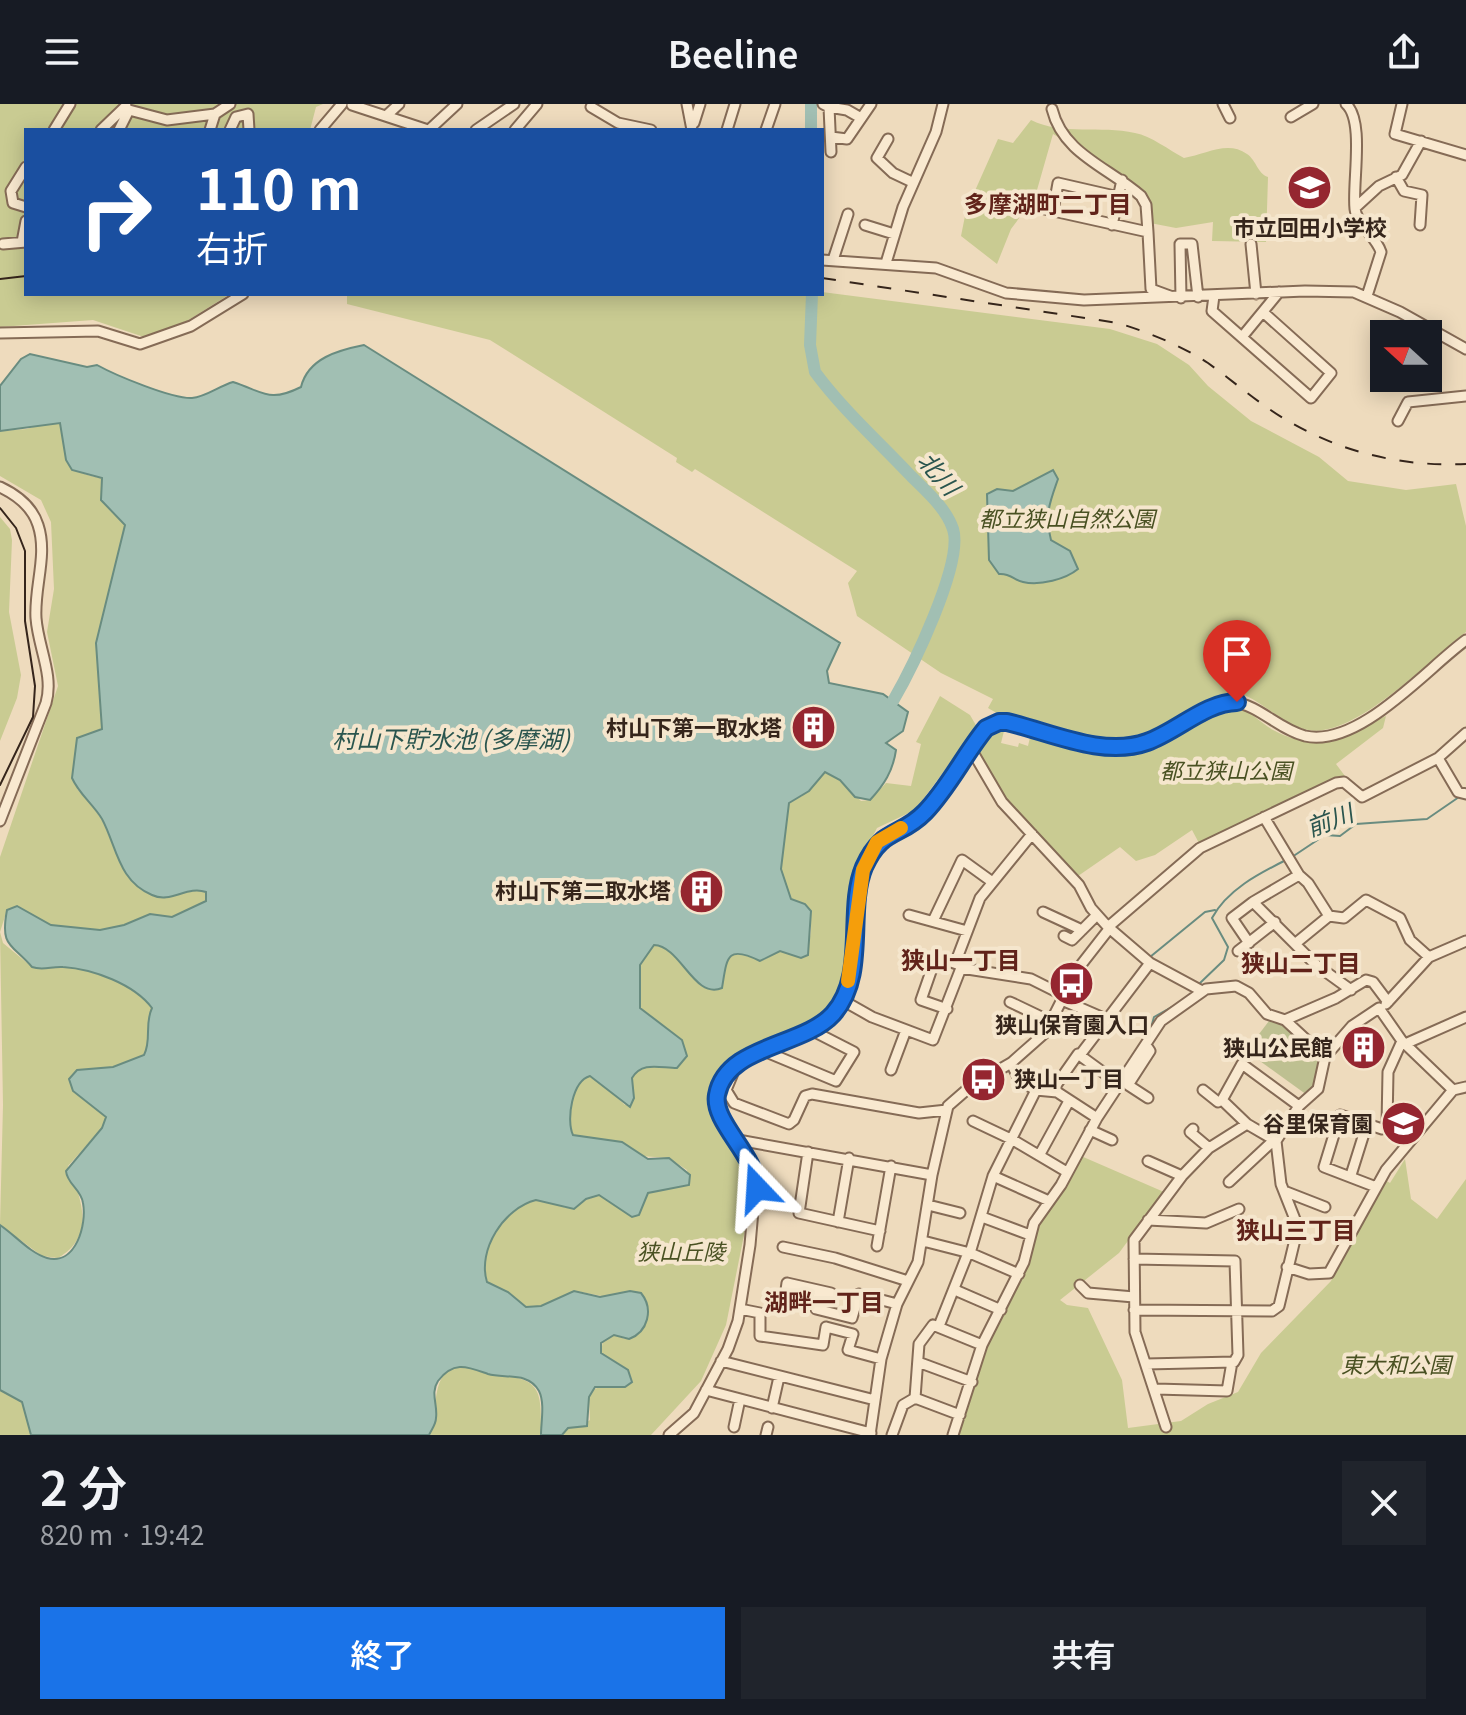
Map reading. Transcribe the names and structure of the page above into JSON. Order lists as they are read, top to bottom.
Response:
{
  "districts": [
    "多摩湖町二丁目",
    "狭山一丁目",
    "狭山二丁目",
    "狭山三丁目",
    "湖畔一丁目"
  ],
  "water": ["北川", "村山下貯水池 (多摩湖)", "前川"],
  "parks": [
    "都立狭山自然公園",
    "都立狭山公園",
    "狭山丘陵",
    "東大和公園"
  ],
  "places": {
    "school or university": ["市立回田小学校", "谷里保育園"],
    "building": ["村山下第一取水塔", "村山下第二取水塔", "狭山公民館"],
    "bus stop": ["狭山保育園入口", "狭山一丁目"]
  },
  "north": "left",
  "page": {
    "header": "Beeline",
    "turn": ["110 m", "右折"],
    "heading": ["2 分", "820 m · 19:42"],
    "buttons": ["終了", "共有"]
  }
}
